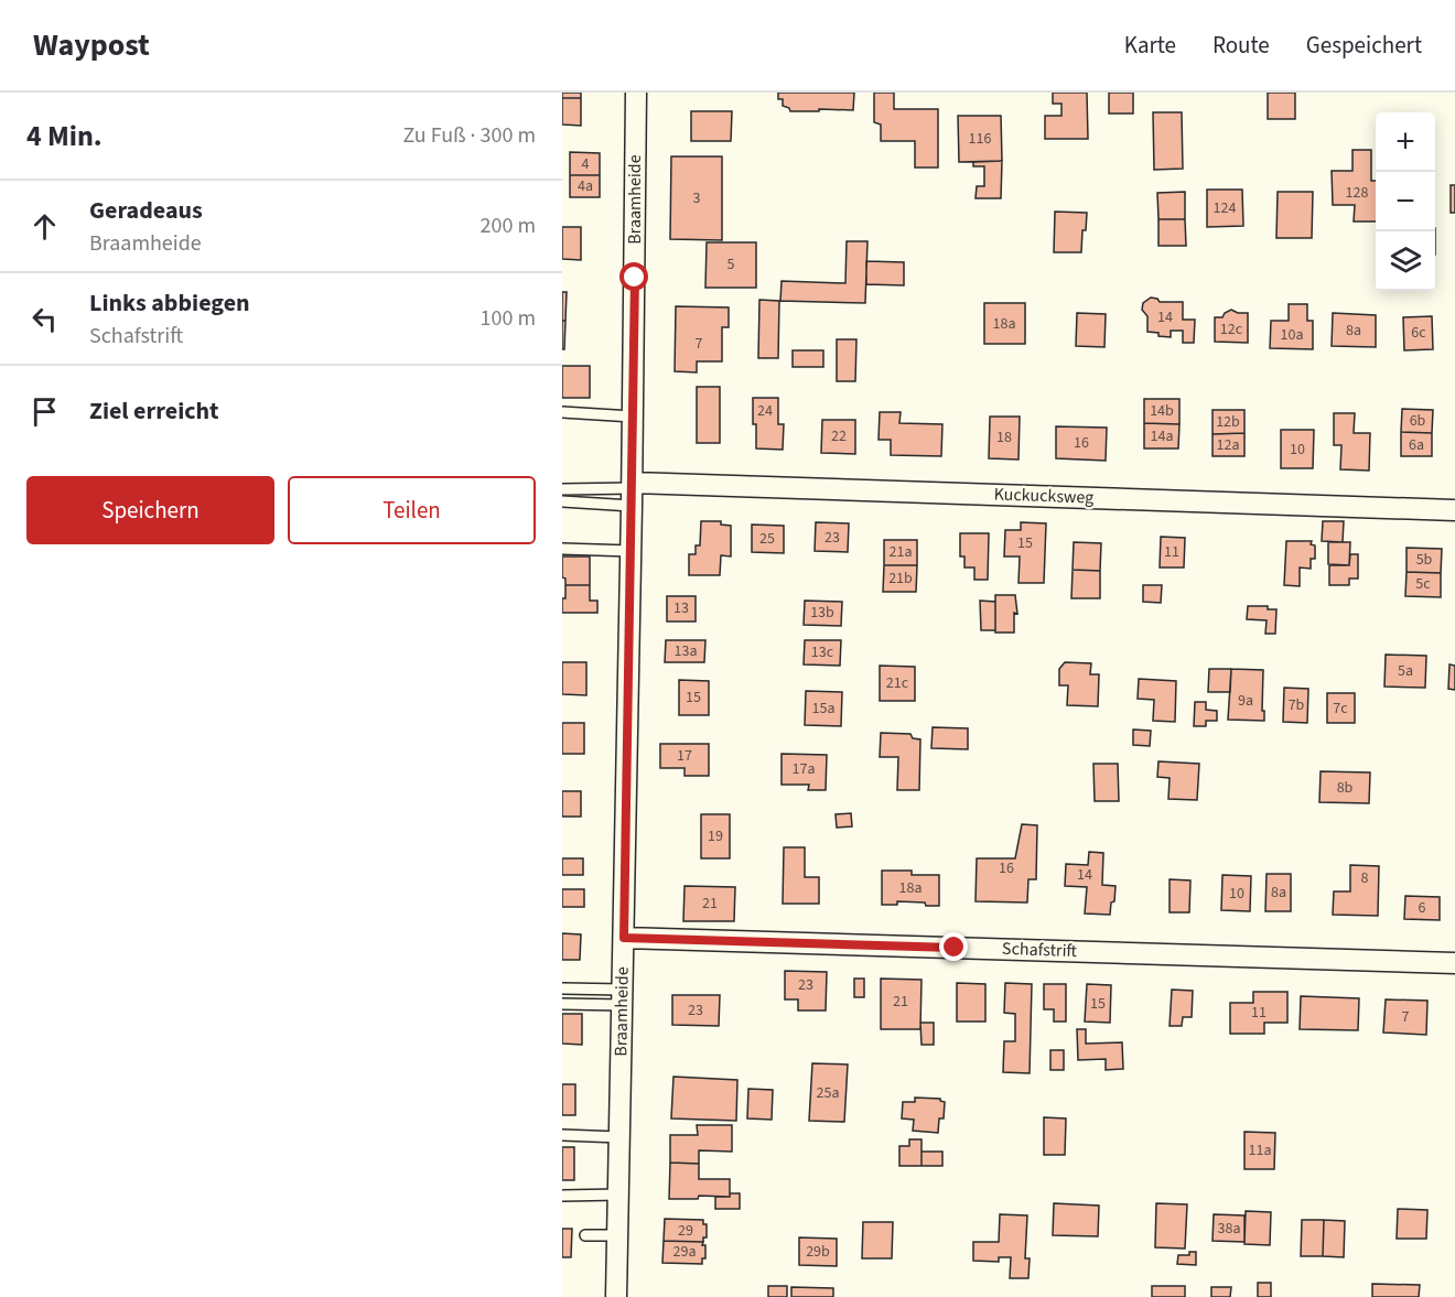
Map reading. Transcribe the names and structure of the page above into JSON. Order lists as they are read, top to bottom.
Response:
{
  "streets": {
    "street": ["Braamheide", "Kuckucksweg", "Schafstrift"]
  },
  "crossings": [
    ["Braamheide", "Kuckucksweg"],
    ["Braamheide", "Schafstrift"]
  ],
  "house_numbers": [
    "116",
    "4",
    "4a",
    "128",
    "3",
    "124",
    "5",
    "14",
    "18a",
    "12c",
    "8a",
    "6c",
    "10a",
    "7",
    "24",
    "14b",
    "6b",
    "12b",
    "22",
    "14a",
    "18",
    "16",
    "12a",
    "6a",
    "10",
    "23",
    "25",
    "15",
    "21a",
    "11",
    "5b",
    "21b",
    "5c",
    "13",
    "13b",
    "13a",
    "13c",
    "5a",
    "21c",
    "15",
    "9a",
    "7b",
    "15a",
    "7c",
    "17",
    "17a",
    "8b",
    "19",
    "16",
    "14",
    "8",
    "18a",
    "8a",
    "10",
    "21",
    "6",
    "23",
    "21",
    "15",
    "23",
    "11",
    "7",
    "25a",
    "11a",
    "38a",
    "29",
    "29a",
    "29b"
  ],
  "page": {
    "header": "Waypost",
    "nav": ["Karte", "Route", "Gespeichert"],
    "heading": ["4 Min.", "Zu Fuß · 300 m"],
    "map_buttons": ["+", "−"],
    "list": [
      ["Geradeaus", "Braamheide", "200 m"],
      ["Links abbiegen", "Schafstrift", "100 m"],
      "Ziel erreicht"
    ],
    "buttons": ["Speichern", "Teilen"]
  }
}
